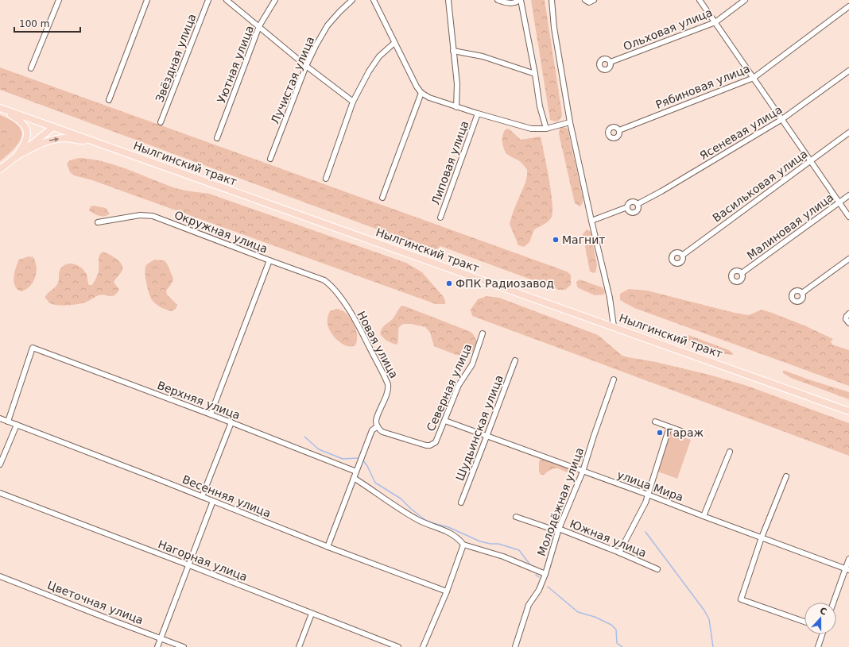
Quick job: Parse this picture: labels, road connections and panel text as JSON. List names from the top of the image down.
{
  "streets": {
    "main road": ["Нылгинский тракт"],
    "street": [
      "Ольховая улица",
      "Звёздная улица",
      "Уютная улица",
      "Лучистая улица",
      "Рябиновая улица",
      "Ясеневая улица",
      "Липовая улица",
      "Васильковая улица",
      "Малиновая улица",
      "Окружная улица",
      "Новая улица",
      "Северная улица",
      "Верхняя улица",
      "Шудьинская улица",
      "улица Мира",
      "Весенняя улица",
      "Молодёжная улица",
      "Южная улица",
      "Нагорная улица",
      "Цветочная улица"
    ]
  },
  "crossings": [
    ["Окружная улица", "Новая улица"],
    ["Окружная улица", "Верхняя улица"],
    ["Новая улица", "Северная улица"],
    ["Северная улица", "улица Мира"],
    ["Верхняя улица", "Весенняя улица"],
    ["Шудьинская улица", "улица Мира"],
    ["улица Мира", "Молодёжная улица"],
    ["Молодёжная улица", "Южная улица"]
  ],
  "places": ["Магнит", "ФПК Радиозавод", "Гараж"],
  "scale_bar": "100 m",
  "north": "top"
}
